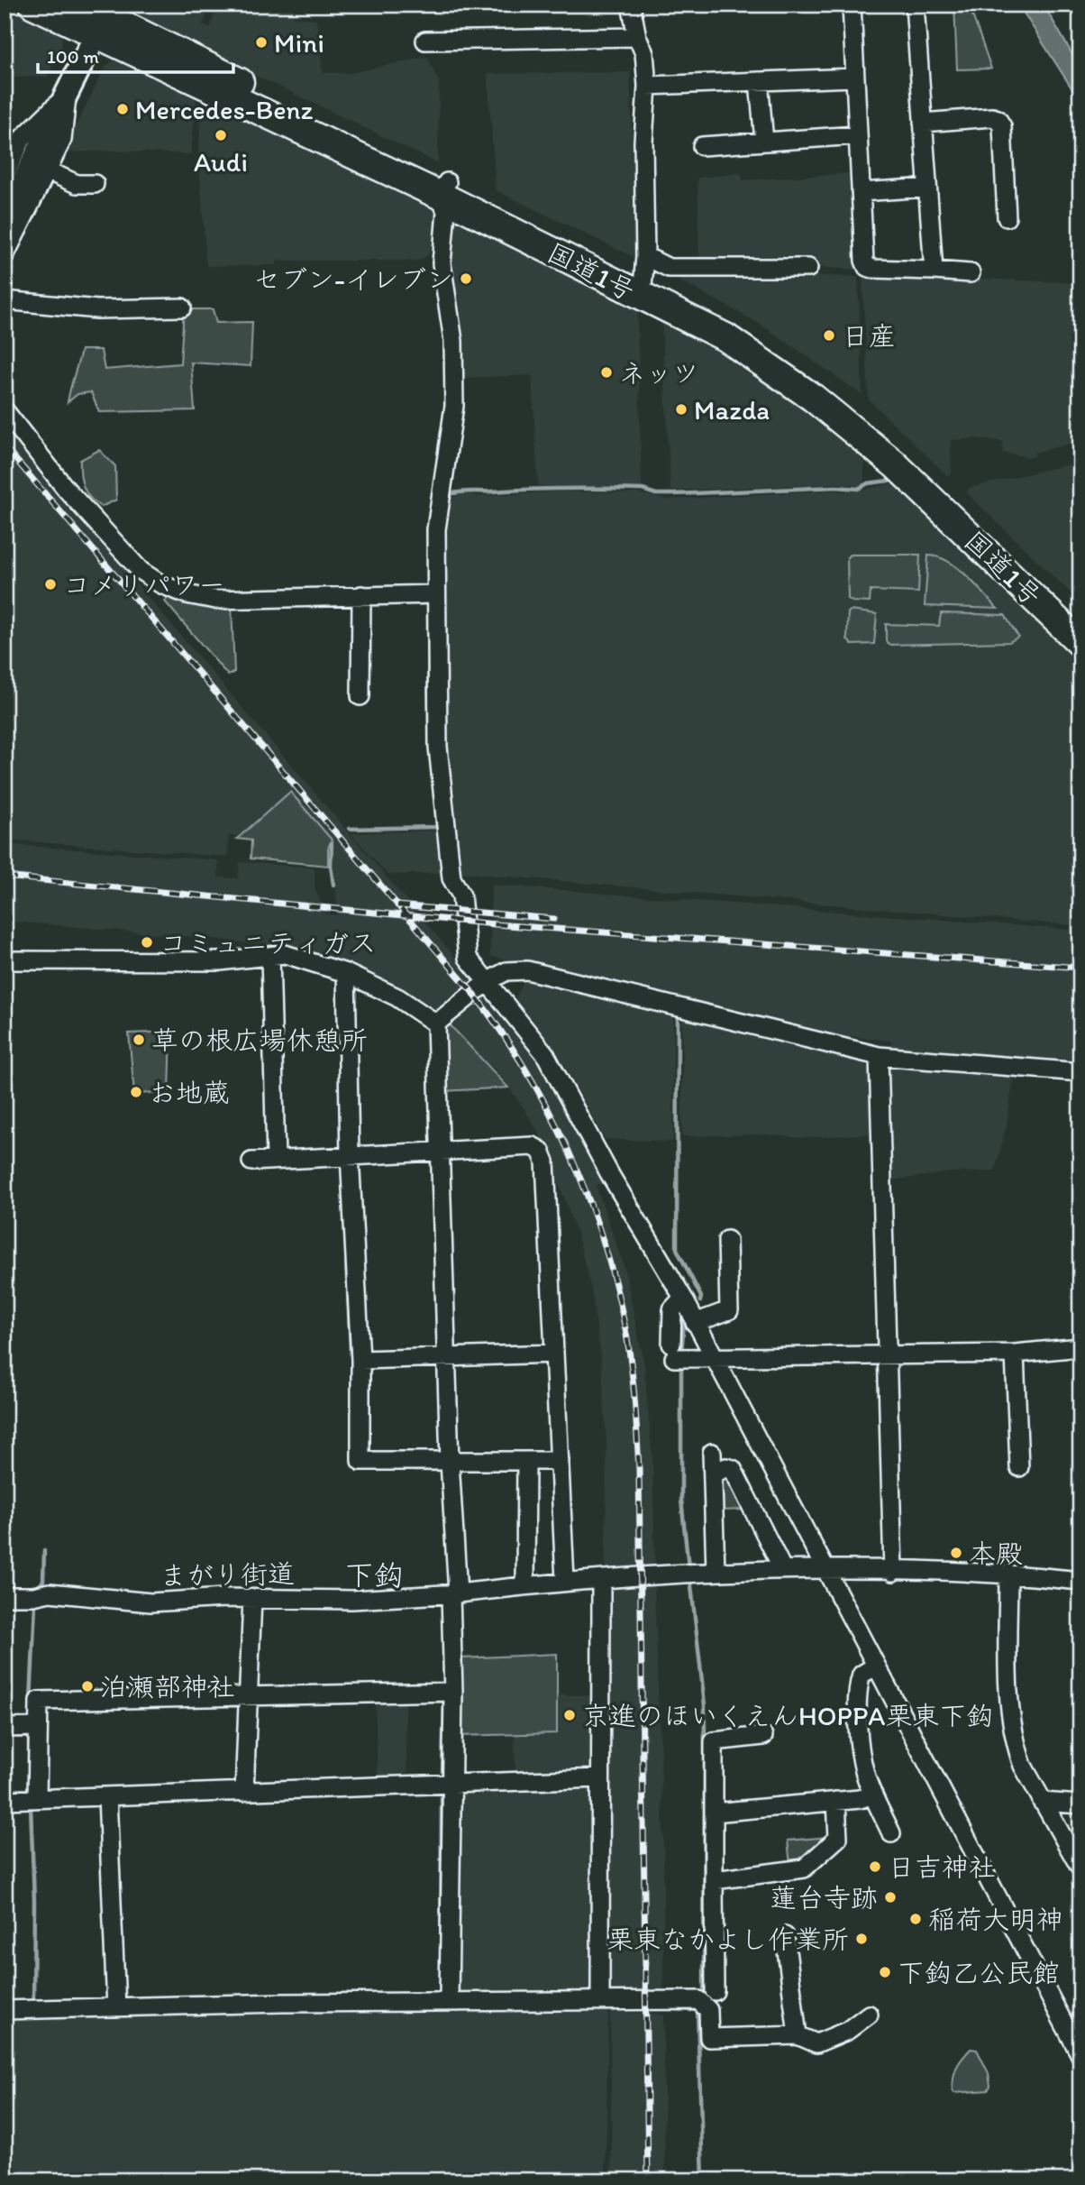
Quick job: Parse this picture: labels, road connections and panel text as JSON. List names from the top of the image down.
{
  "streets": {
    "highway": ["国道1号"],
    "street": ["まがり街道"]
  },
  "districts": ["下鈎"],
  "places": [
    "Mini",
    "Mercedes-Benz",
    "Audi",
    "セブン-イレブン",
    "日産",
    "ネッツ",
    "Mazda",
    "コメリパワー",
    "コミュニティガス",
    "草の根広場休憩所",
    "お地蔵",
    "本殿",
    "泊瀬部神社",
    "京進のほいくえんHOPPA栗東下鈎",
    "日吉神社",
    "蓮台寺跡",
    "稲荷大明神",
    "栗東なかよし作業所",
    "下鈎乙公民館"
  ],
  "scale_bar": "100 m"
}
